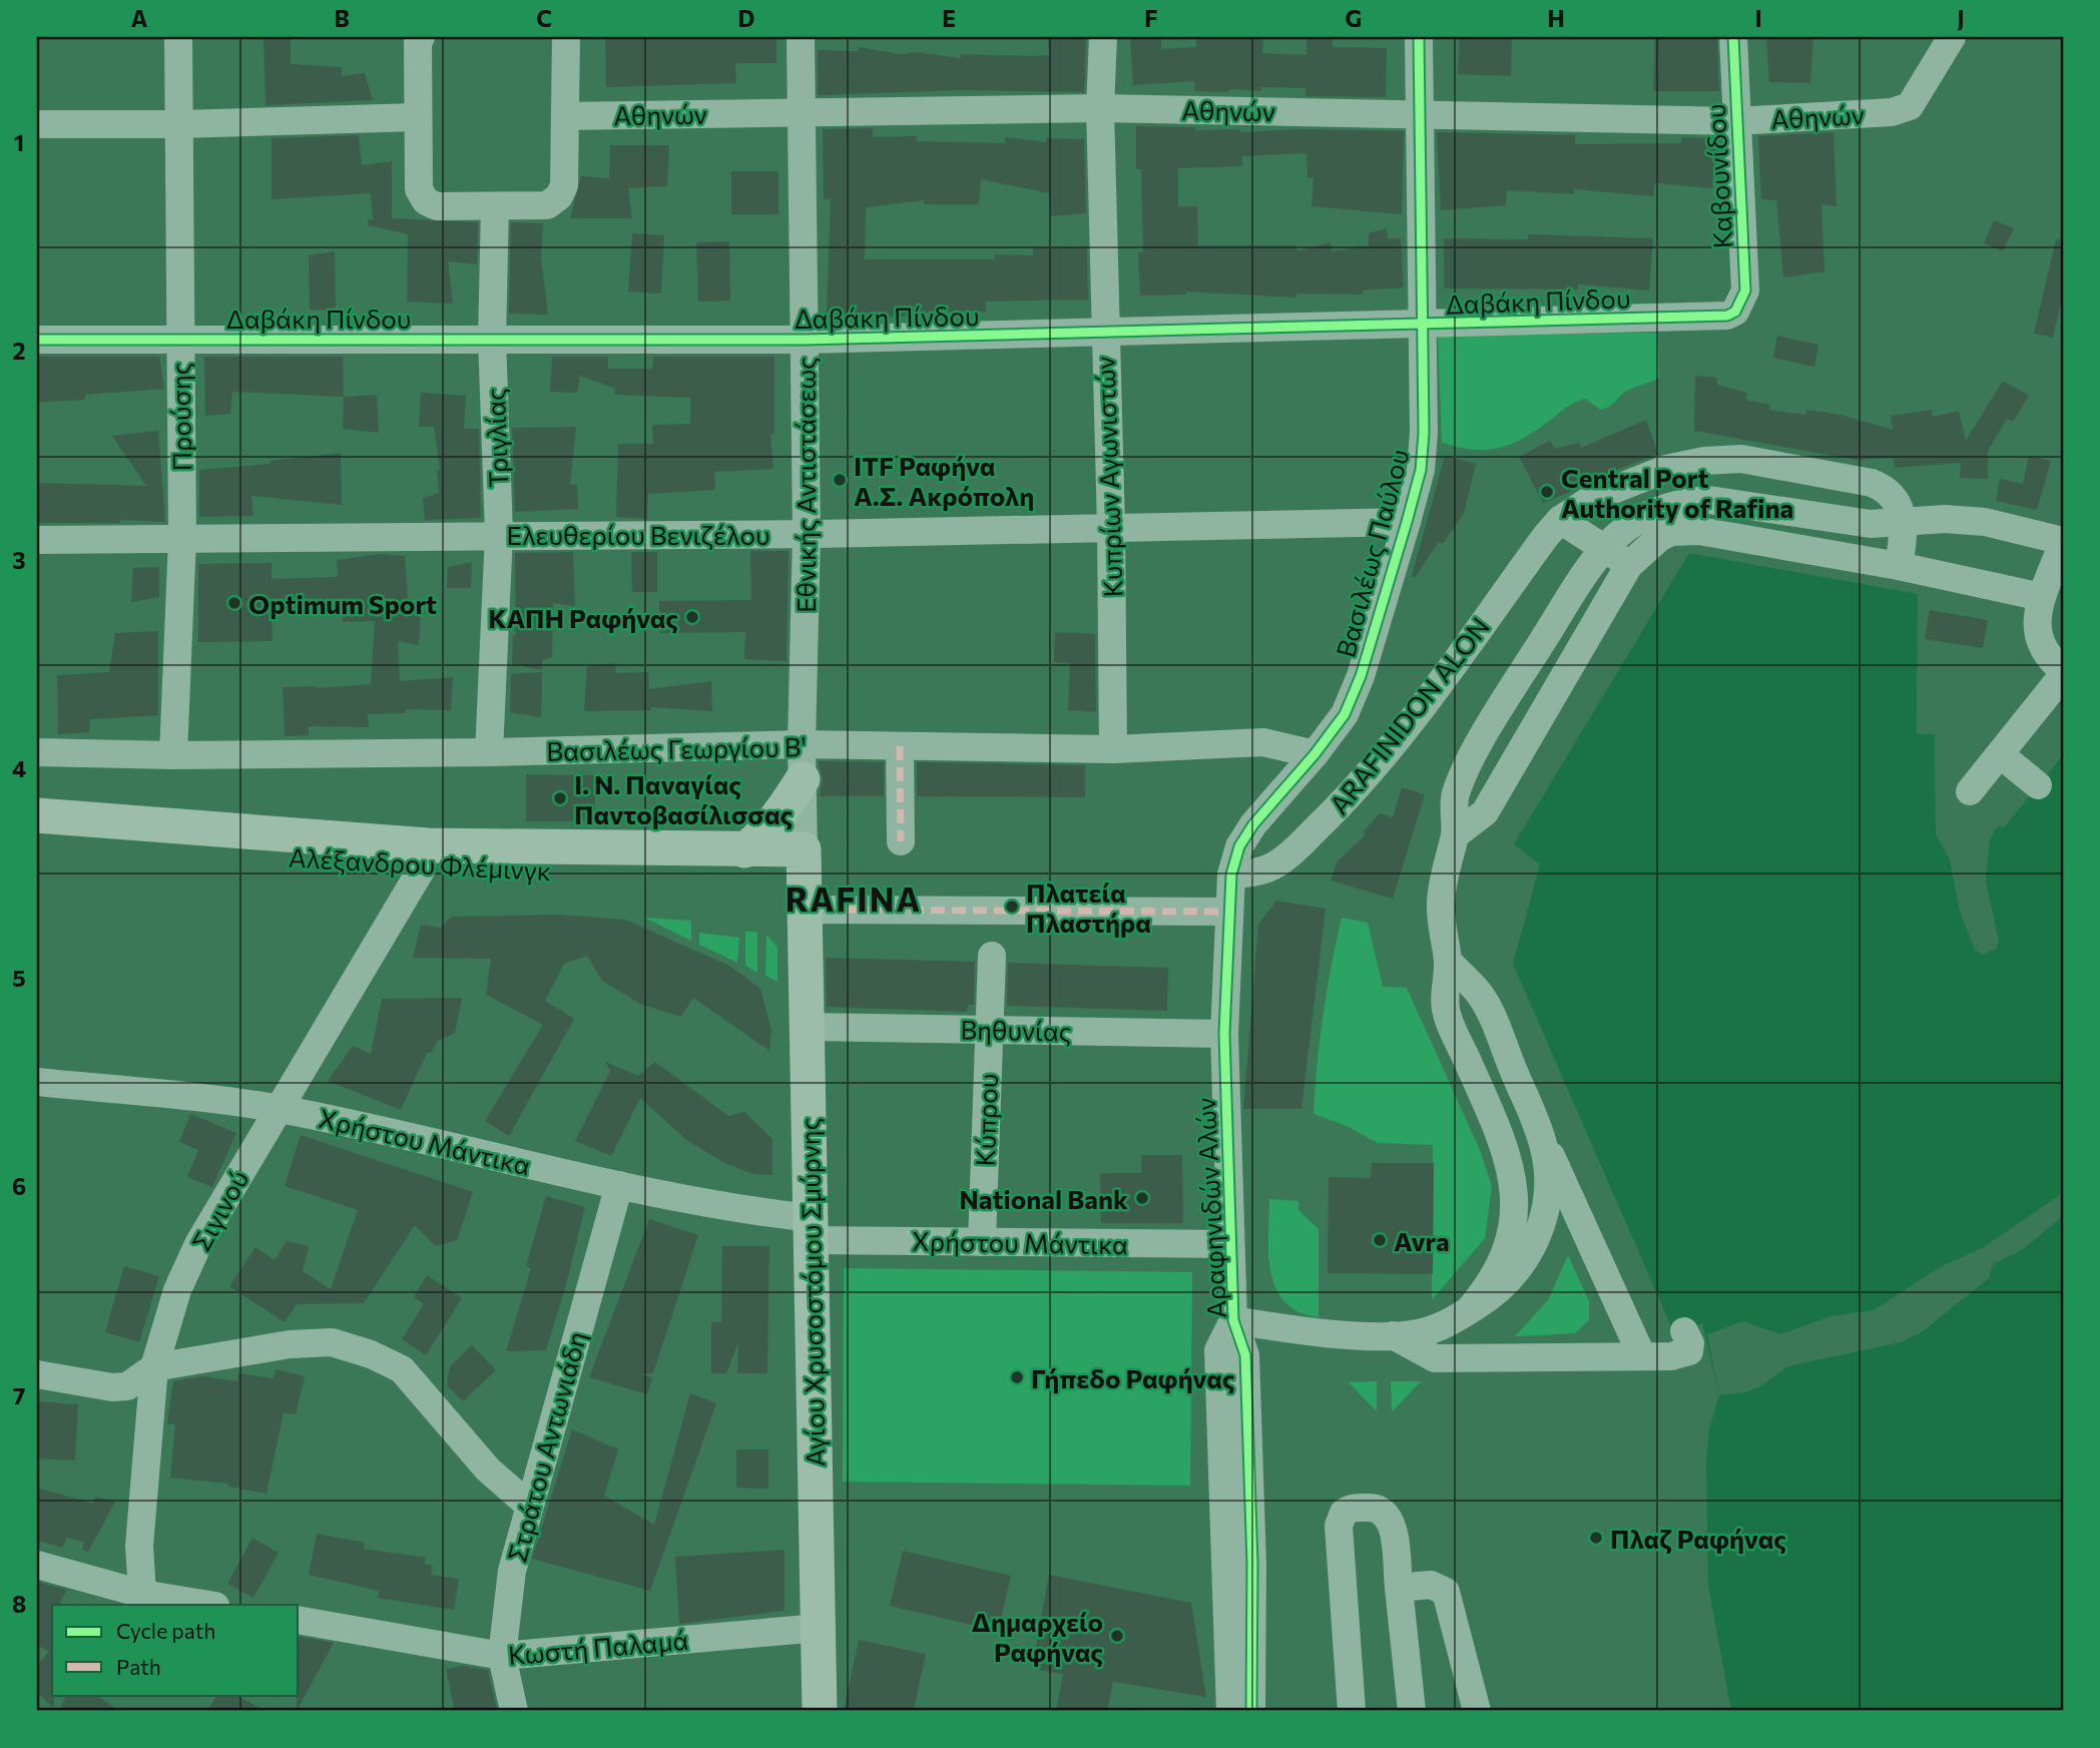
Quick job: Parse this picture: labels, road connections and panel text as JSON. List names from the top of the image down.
{
  "streets": {
    "main road": ["Αλέξανδρου Φλέμινγκ", "Αγίου Χρυσοστόμου Σμύρνης"],
    "street": [
      "Αθηνών",
      "Καβουνίδου",
      "Δαβάκη Πίνδου",
      "Προύσης",
      "Τριγλίας",
      "Κυπρίων Αγωνιστών",
      "Εθνικής Αντιστάσεως",
      "Ελευθερίου Βενιζέλου",
      "Βασιλέως Παύλου",
      "ARAFINIDON ALON",
      "Βασιλέως Γεωργίου Β'",
      "Βηθυνίας",
      "Κύπρου",
      "Χρήστου Μάντικα",
      "Αραφηνιδών Αλών",
      "Σιγινού",
      "Στράτου Αντωνιάδη",
      "Κωστή Παλαμά"
    ]
  },
  "crossings": [
    ["Αθηνών", "Καβουνίδου"],
    ["Αθηνών", "Κυπρίων Αγωνιστών"],
    ["Αθηνών", "Εθνικής Αντιστάσεως"],
    ["Αθηνών", "Βασιλέως Παύλου"],
    ["Καβουνίδου", "Δαβάκη Πίνδου"],
    ["Δαβάκη Πίνδου", "Προύσης"],
    ["Δαβάκη Πίνδου", "Τριγλίας"],
    ["Δαβάκη Πίνδου", "Κυπρίων Αγωνιστών"],
    ["Δαβάκη Πίνδου", "Εθνικής Αντιστάσεως"],
    ["Δαβάκη Πίνδου", "Βασιλέως Παύλου"],
    ["Προύσης", "Ελευθερίου Βενιζέλου"],
    ["Προύσης", "Βασιλέως Γεωργίου Β'"],
    ["Τριγλίας", "Ελευθερίου Βενιζέλου"],
    ["Τριγλίας", "Βασιλέως Γεωργίου Β'"],
    ["Κυπρίων Αγωνιστών", "Ελευθερίου Βενιζέλου"],
    ["Κυπρίων Αγωνιστών", "Βασιλέως Γεωργίου Β'"],
    ["Εθνικής Αντιστάσεως", "Ελευθερίου Βενιζέλου"],
    ["Εθνικής Αντιστάσεως", "Βασιλέως Γεωργίου Β'"],
    ["Εθνικής Αντιστάσεως", "Αλέξανδρου Φλέμινγκ"],
    ["Εθνικής Αντιστάσεως", "Αγίου Χρυσοστόμου Σμύρνης"],
    ["Ελευθερίου Βενιζέλου", "Βασιλέως Παύλου"],
    ["Βασιλέως Παύλου", "ARAFINIDON ALON"],
    ["Βασιλέως Παύλου", "Βασιλέως Γεωργίου Β'"],
    ["Βασιλέως Παύλου", "Αραφηνιδών Αλών"],
    ["Αλέξανδρου Φλέμινγκ", "Σιγινού"],
    ["Αλέξανδρου Φλέμινγκ", "Αγίου Χρυσοστόμου Σμύρνης"],
    ["Βηθυνίας", "Κύπρου"],
    ["Βηθυνίας", "Αραφηνιδών Αλών"],
    ["Βηθυνίας", "Αγίου Χρυσοστόμου Σμύρνης"],
    ["Κύπρου", "Χρήστου Μάντικα"],
    ["Χρήστου Μάντικα", "Αραφηνιδών Αλών"],
    ["Χρήστου Μάντικα", "Σιγινού"],
    ["Χρήστου Μάντικα", "Αγίου Χρυσοστόμου Σμύρνης"],
    ["Χρήστου Μάντικα", "Στράτου Αντωνιάδη"],
    ["Αγίου Χρυσοστόμου Σμύρνης", "Κωστή Παλαμά"],
    ["Στράτου Αντωνιάδη", "Κωστή Παλαμά"]
  ],
  "districts": ["RAFINA"],
  "places": [
    "ITF Ραφήνα Α.Σ. Ακρόπολη",
    "Central Port Authority of Rafina",
    "Optimum Sport",
    "ΚΑΠΗ Ραφήνας",
    "Ι. Ν. Παναγίας Παντοβασίλισσας",
    "Πλατεία Πλαστήρα",
    "National Bank",
    "Avra",
    "Γήπεδο Ραφήνας",
    "Πλαζ Ραφήνας",
    "Δημαρχείο Ραφήνας"
  ],
  "legend": ["Cycle path", "Path"],
  "grid": {
    "columns": [
      "A",
      "B",
      "C",
      "D",
      "E",
      "F",
      "G",
      "H",
      "I",
      "J"
    ],
    "rows": [
      "1",
      "2",
      "3",
      "4",
      "5",
      "6",
      "7",
      "8"
    ]
  }
}
